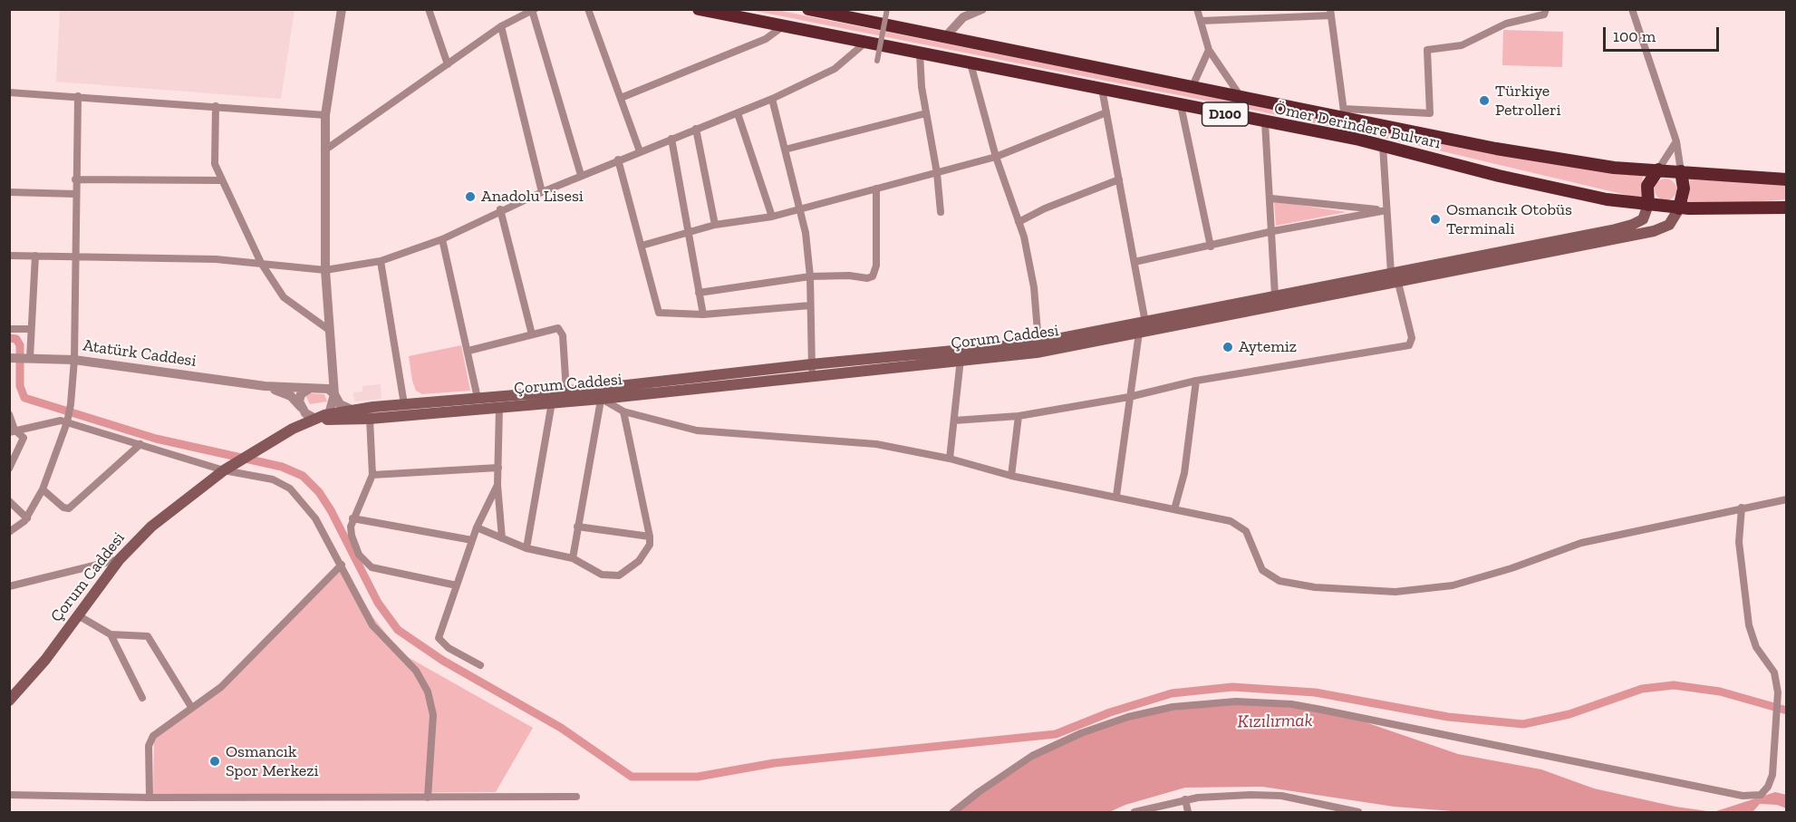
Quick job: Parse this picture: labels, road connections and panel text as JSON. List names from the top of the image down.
{
  "streets": {
    "highway": ["D100", "Ömer Derindere Bulvarı"],
    "main road": ["Çorum Caddesi"],
    "street": ["Atatürk Caddesi"]
  },
  "crossings": [
    ["Ömer Derindere Bulvarı", "Çorum Caddesi"]
  ],
  "water": ["Kızılırmak"],
  "places": [
    "Türkiye Petrolleri",
    "Anadolu Lisesi",
    "Osmancık Otobüs Terminali",
    "Aytemiz",
    "Osmancık Spor Merkezi"
  ],
  "scale_bar": "100 m"
}
